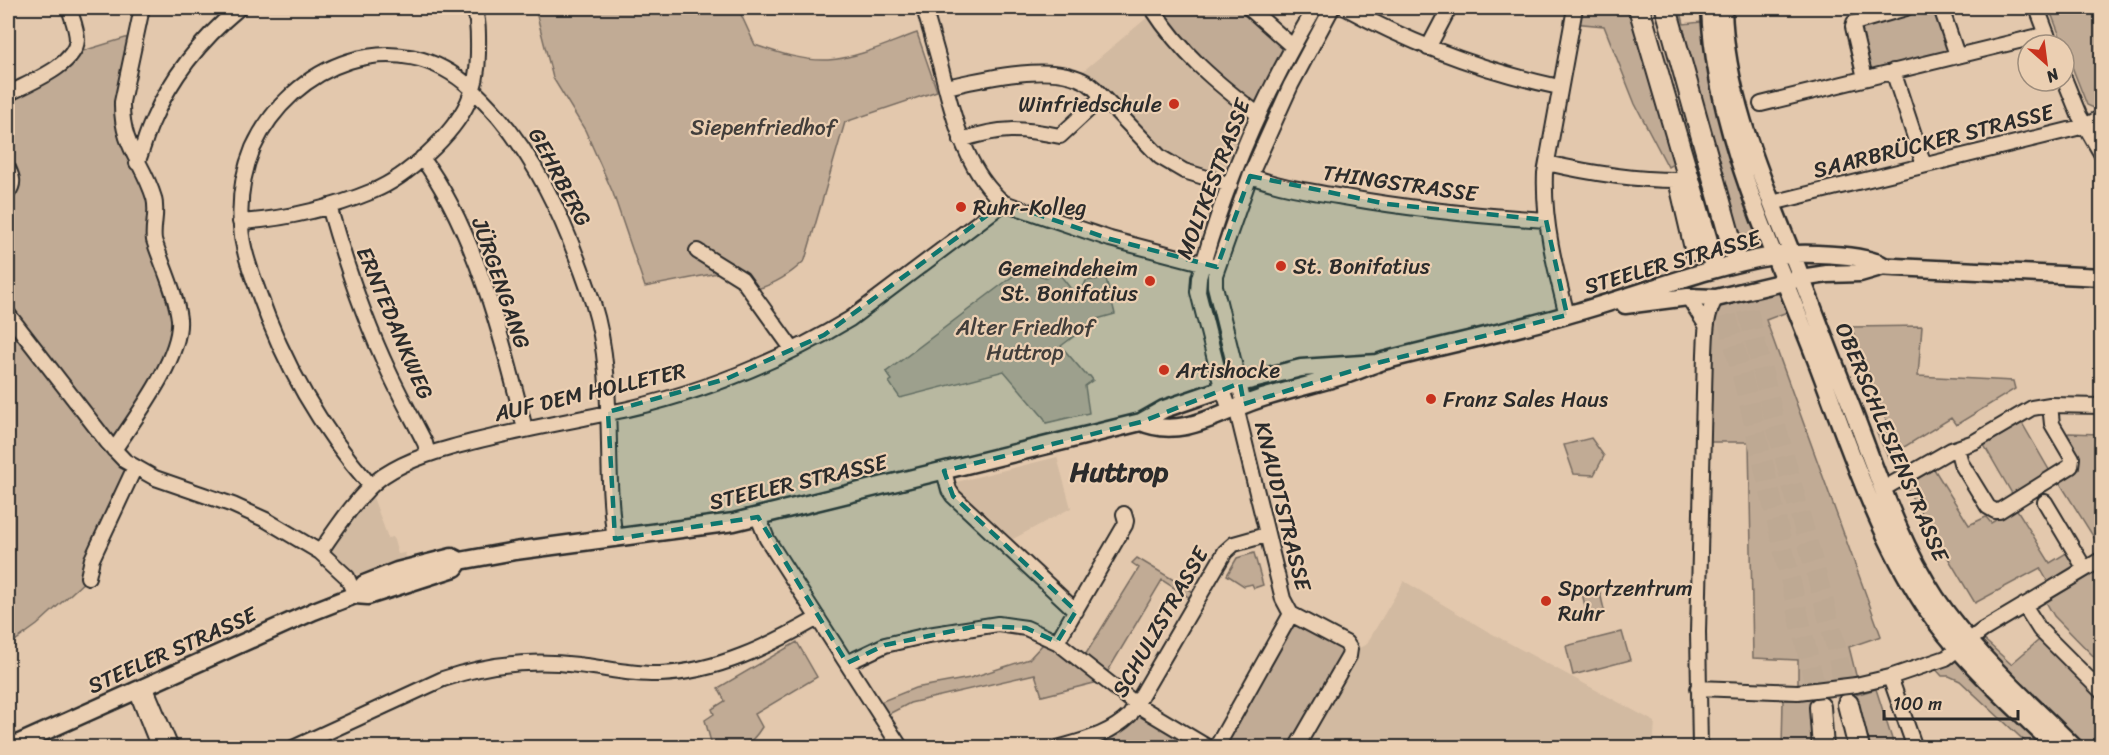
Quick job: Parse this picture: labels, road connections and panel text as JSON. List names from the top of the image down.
{
  "streets": {
    "main road": ["STEELER STRASSE", "OBERSCHLESIENSTRASSE"],
    "street": [
      "SAARBRÜCKER STRASSE",
      "GEHRBERG",
      "MOLTKESTRASSE",
      "THINGSTRASSE",
      "JÜRGENGANG",
      "ERNTEDANKWEG",
      "AUF DEM HOLLETER",
      "KNAUDTSTRASSE",
      "SCHULZSTRASSE"
    ]
  },
  "crossings": [
    ["SAARBRÜCKER STRASSE", "OBERSCHLESIENSTRASSE"],
    ["GEHRBERG", "STEELER STRASSE"],
    ["GEHRBERG", "AUF DEM HOLLETER"],
    ["MOLTKESTRASSE", "THINGSTRASSE"],
    ["MOLTKESTRASSE", "STEELER STRASSE"],
    ["MOLTKESTRASSE", "KNAUDTSTRASSE"],
    ["STEELER STRASSE", "OBERSCHLESIENSTRASSE"],
    ["STEELER STRASSE", "KNAUDTSTRASSE"],
    ["JÜRGENGANG", "AUF DEM HOLLETER"],
    ["ERNTEDANKWEG", "AUF DEM HOLLETER"],
    ["KNAUDTSTRASSE", "SCHULZSTRASSE"]
  ],
  "districts": ["Huttrop"],
  "parks": ["Siepenfriedhof", "Alter Friedhof Huttrop"],
  "places": [
    "Winfriedschule",
    "Ruhr-Kolleg",
    "St. Bonifatius",
    "Gemeindeheim St. Bonifatius",
    "Artishocke",
    "Franz Sales Haus",
    "Sportzentrum Ruhr"
  ],
  "scale_bar": "100 m",
  "north": "bottom right"
}
